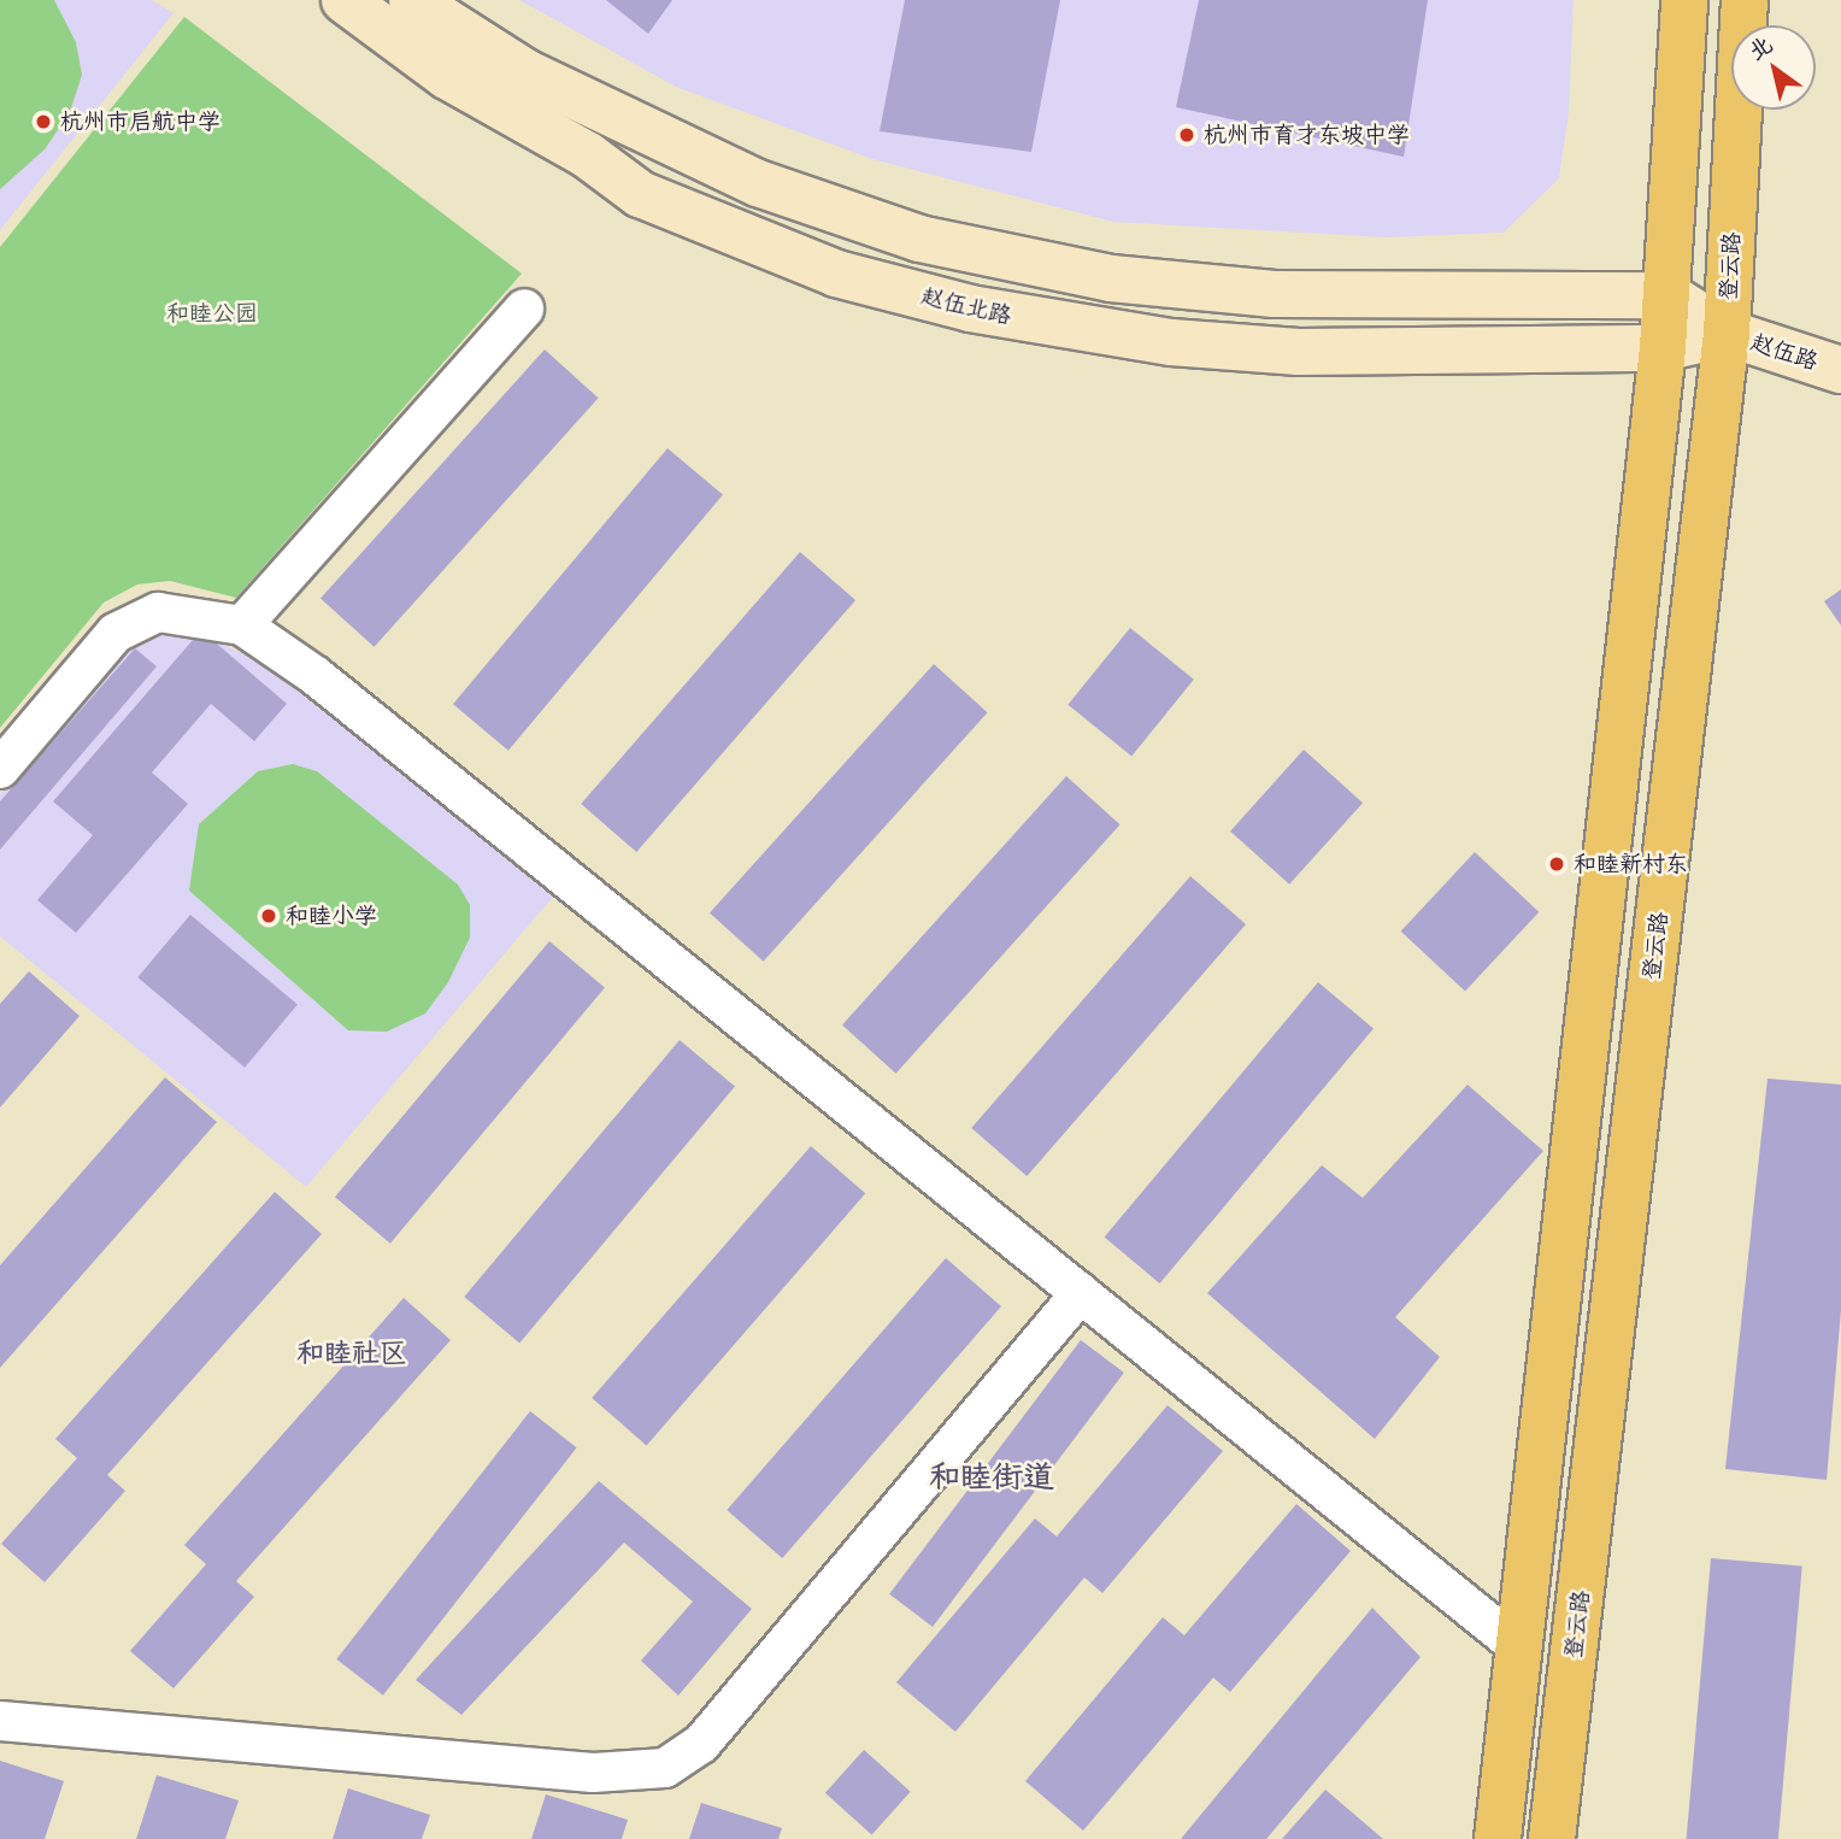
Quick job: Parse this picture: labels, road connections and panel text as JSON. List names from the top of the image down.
{
  "streets": {
    "main road": ["登云路", "赵伍北路", "赵伍路"]
  },
  "crossings": [
    ["登云路", "赵伍路"],
    ["赵伍北路", "赵伍路"]
  ],
  "districts": ["和睦社区", "和睦街道"],
  "parks": ["和睦公园"],
  "places": [
    "杭州市启航中学",
    "杭州市育才东坡中学",
    "和睦新村东",
    "和睦小学"
  ],
  "north": "top left"
}
